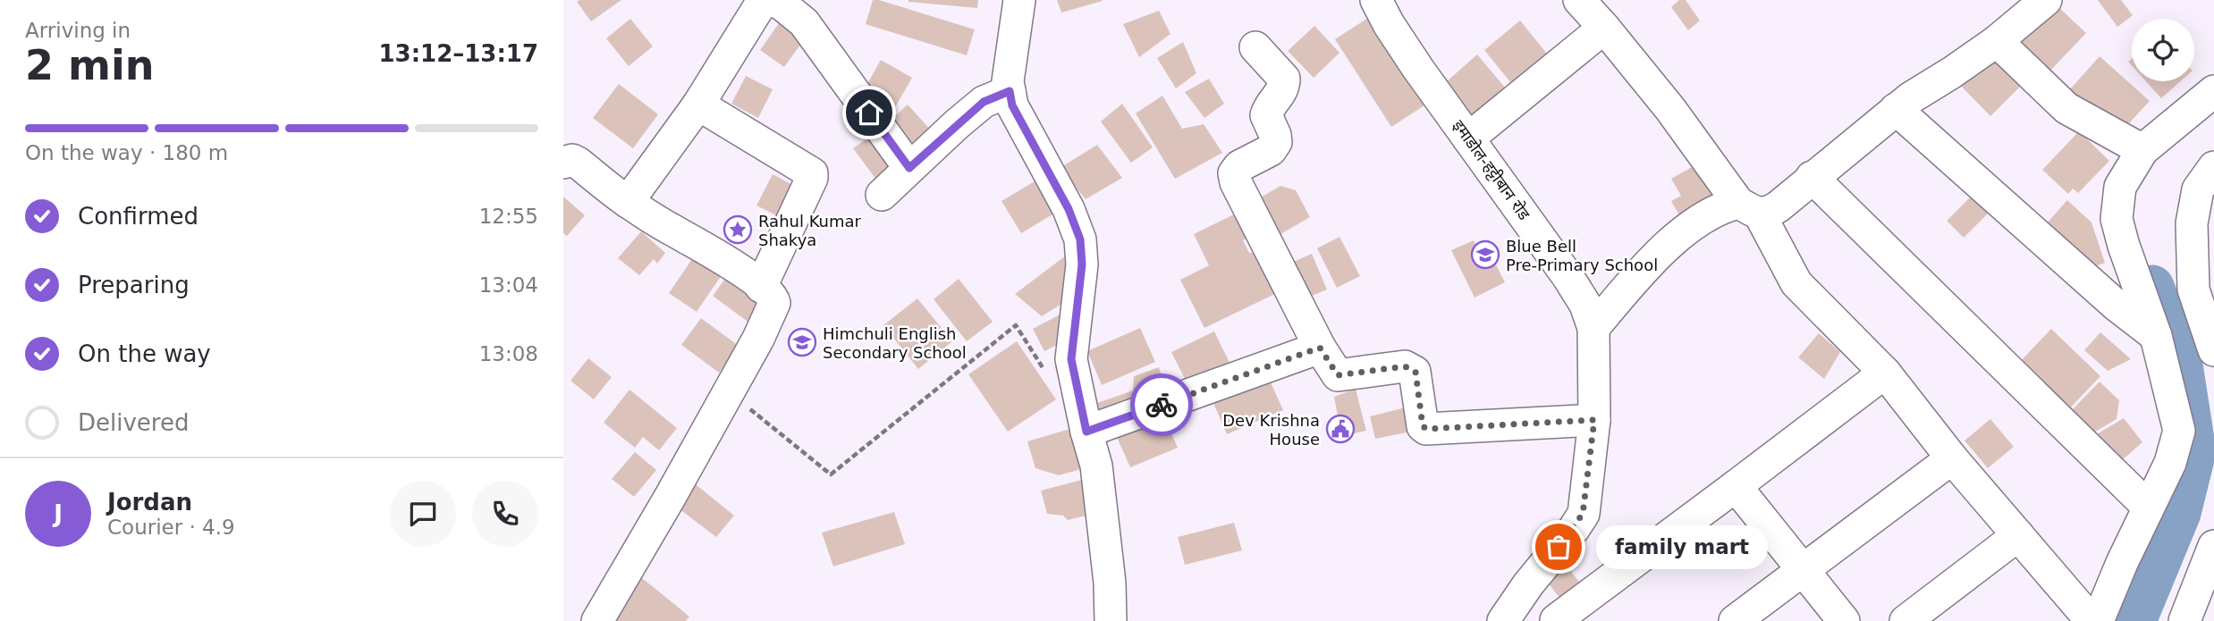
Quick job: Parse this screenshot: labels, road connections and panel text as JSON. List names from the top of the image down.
{
  "streets": {
    "street": ["इमाडोल-हट्टीबान रोड"]
  },
  "places": {
    "place": ["Rahul Kumar Shakya"],
    "school or university": ["Blue Bell Pre-Primary School", "Himchuli English Secondary School"],
    "public building": ["Dev Krishna House"],
    "other": ["family mart"]
  },
  "page": {
    "heading": ["2 min", "Arriving in", "13:12–13:17"],
    "panel": ["Jordan", "Courier · 4.9"],
    "bar": "On the way · 180 m",
    "list": [
      ["Confirmed", "12:55"],
      ["Preparing", "13:04"],
      ["On the way", "13:08"],
      "Delivered"
    ],
    "round": "J",
    "bubble": "family mart"
  }
}
